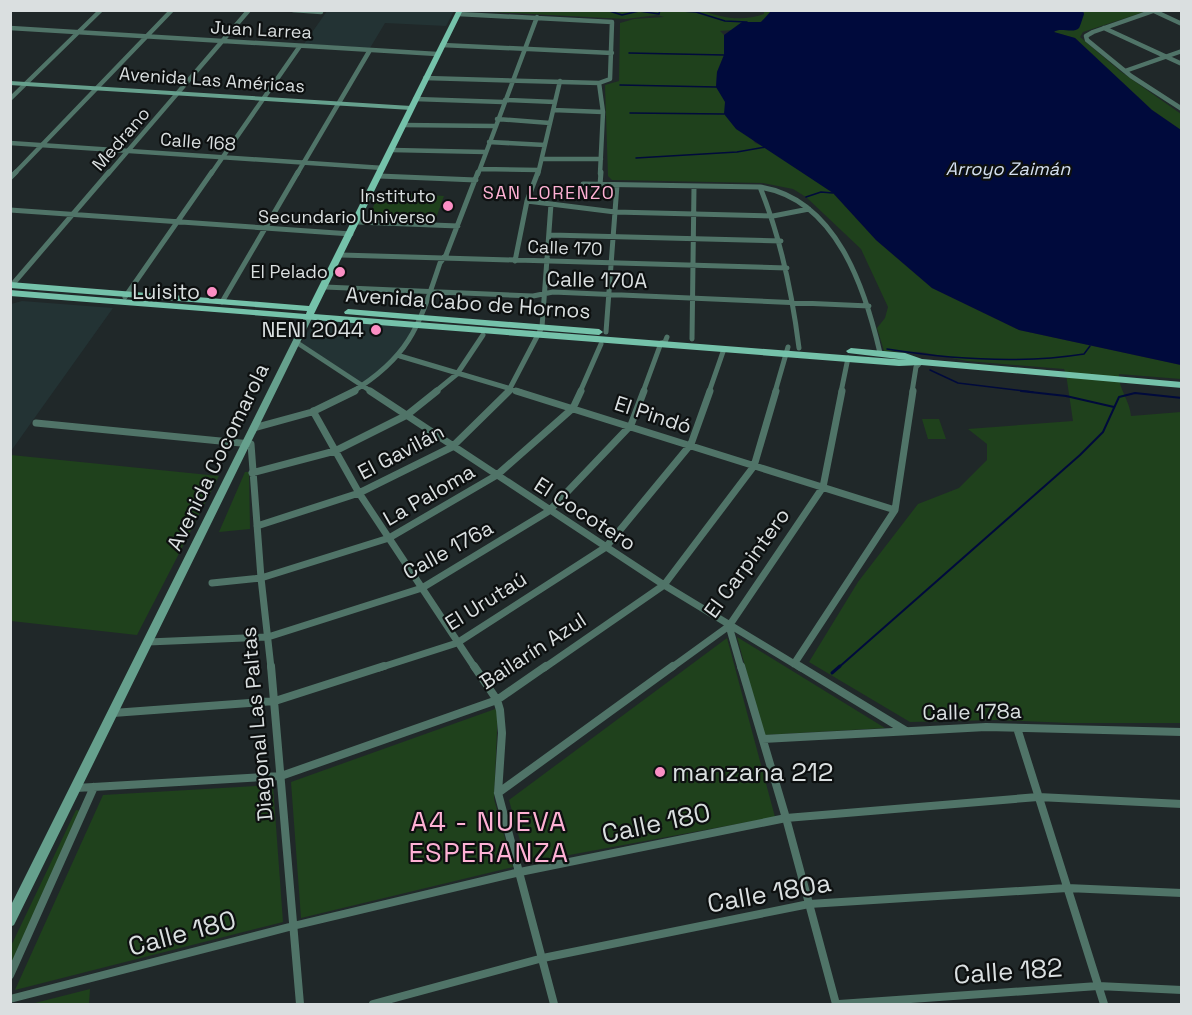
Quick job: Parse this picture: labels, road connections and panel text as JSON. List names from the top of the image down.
{
  "streets": {
    "main road": ["Avenida Las Américas", "Avenida Cabo de Hornos", "Avenida Cocomarola"],
    "street": [
      "Juan Larrea",
      "Medrano",
      "Calle 168",
      "Calle 170",
      "Calle 170A",
      "El Pindó",
      "El Gavilán",
      "La Paloma",
      "El Cocotero",
      "Calle 176a",
      "El Carpintero",
      "El Urutaú",
      "Bailarín Azul",
      "Calle 178a",
      "Diagonal Las Paltas",
      "Calle 180",
      "Calle 180a",
      "Calle 182"
    ]
  },
  "crossings": [
    ["Juan Larrea", "Medrano"],
    ["Juan Larrea", "Avenida Cocomarola"],
    ["Avenida Las Américas", "Medrano"],
    ["Avenida Las Américas", "Avenida Cocomarola"],
    ["Medrano", "Calle 168"],
    ["Medrano", "Avenida Cabo de Hornos"],
    ["Calle 168", "Avenida Cocomarola"],
    ["Calle 170", "Avenida Cocomarola"],
    ["Calle 170A", "Avenida Cocomarola"],
    ["Avenida Cabo de Hornos", "El Gavilán"],
    ["Avenida Cabo de Hornos", "Avenida Cocomarola"],
    ["Avenida Cabo de Hornos", "Calle 176a"],
    ["Avenida Cabo de Hornos", "El Carpintero"],
    ["Avenida Cabo de Hornos", "El Urutaú"],
    ["Avenida Cabo de Hornos", "Bailarín Azul"],
    ["El Pindó", "El Gavilán"],
    ["El Pindó", "La Paloma"],
    ["El Pindó", "Calle 176a"],
    ["El Pindó", "El Carpintero"],
    ["El Pindó", "El Urutaú"],
    ["El Pindó", "Bailarín Azul"],
    ["El Gavilán", "El Cocotero"],
    ["El Gavilán", "Diagonal Las Paltas"],
    ["Avenida Cocomarola", "El Cocotero"],
    ["Avenida Cocomarola", "Calle 176a"],
    ["Avenida Cocomarola", "El Urutaú"],
    ["Avenida Cocomarola", "Bailarín Azul"],
    ["Avenida Cocomarola", "Diagonal Las Paltas"],
    ["La Paloma", "El Cocotero"],
    ["La Paloma", "Diagonal Las Paltas"],
    ["El Cocotero", "Calle 176a"],
    ["El Cocotero", "El Carpintero"],
    ["El Cocotero", "El Urutaú"],
    ["El Cocotero", "Bailarín Azul"],
    ["El Cocotero", "Calle 178a"],
    ["Calle 176a", "Diagonal Las Paltas"],
    ["El Urutaú", "Diagonal Las Paltas"],
    ["Bailarín Azul", "Diagonal Las Paltas"],
    ["Diagonal Las Paltas", "Calle 180"]
  ],
  "districts": ["SAN LORENZO", "A4 - NUEVA ESPERANZA"],
  "water": ["Arroyo Zaimán"],
  "places": [
    "Instituto Secundario Universo",
    "El Pelado",
    "Luisito",
    "NENI 2044",
    "manzana 212"
  ]
}
